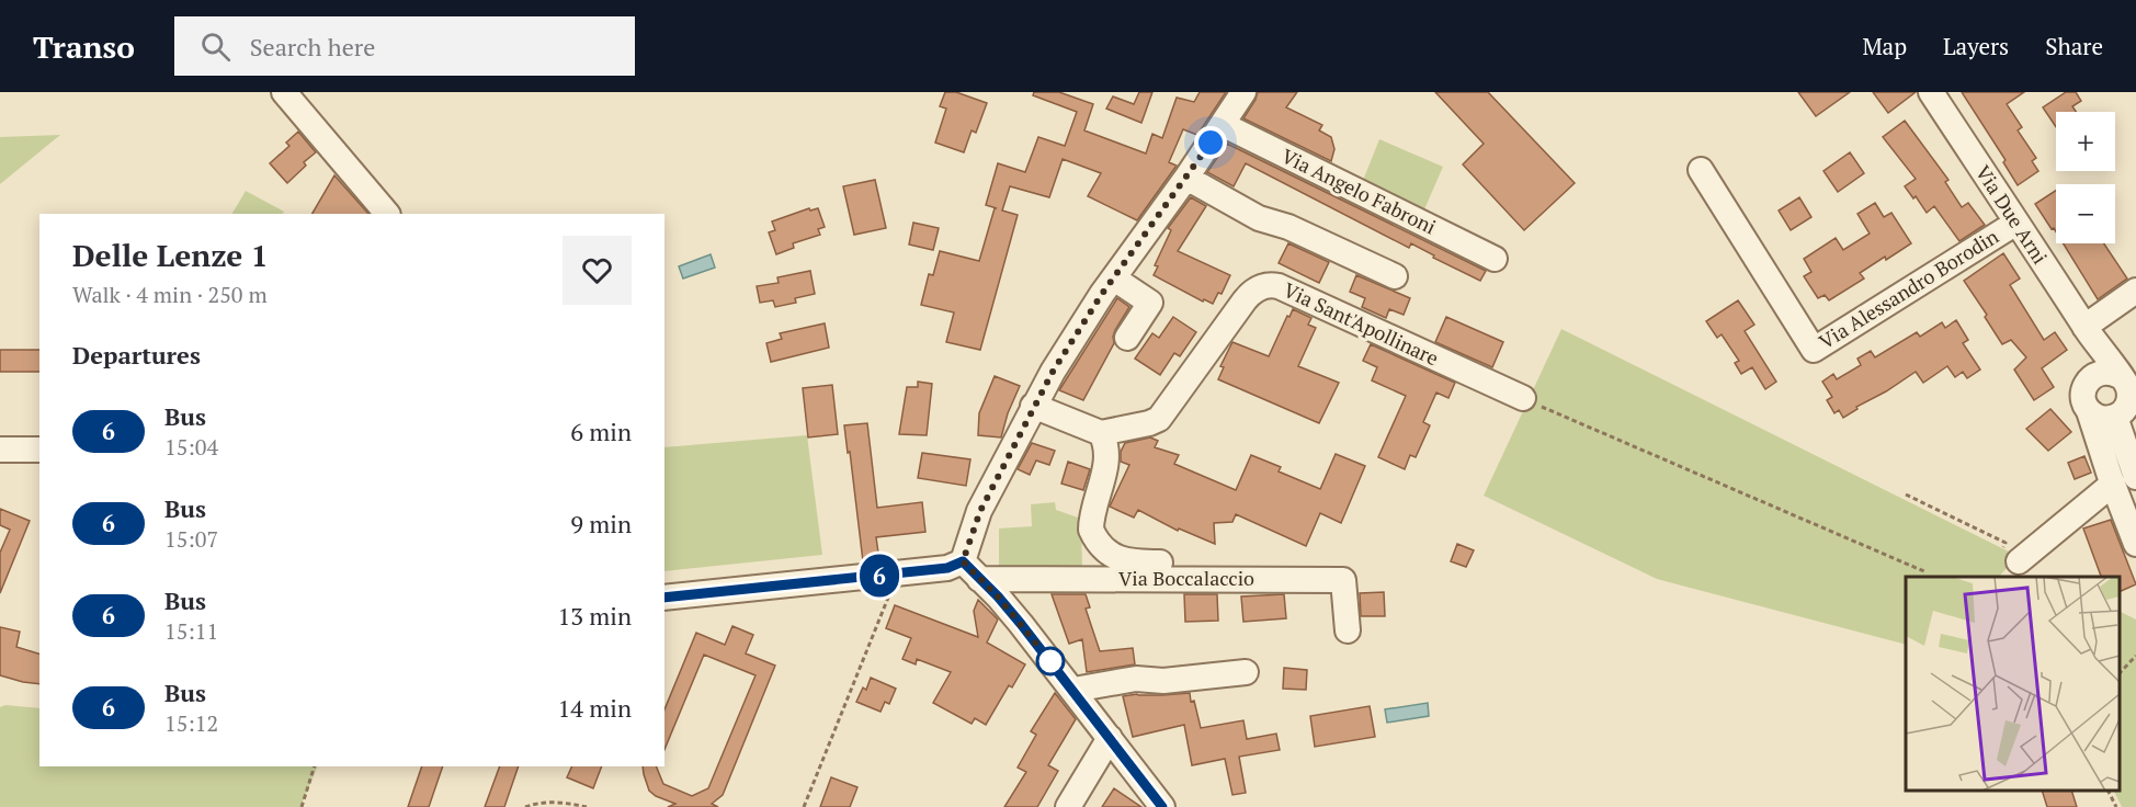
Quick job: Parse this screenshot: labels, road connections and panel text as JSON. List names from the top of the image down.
{
  "streets": {
    "street": [
      "Via Angelo Fabroni",
      "Via Due Arni",
      "Via Alessandro Borodin",
      "Via Sant'Apollinare",
      "Via Boccalaccio"
    ]
  },
  "crossings": [
    ["Via Due Arni", "Via Alessandro Borodin"]
  ],
  "lines": ["bus line 6"],
  "page": {
    "header": "Transo",
    "search": "Search here",
    "nav": ["Map", "Layers", "Share"],
    "on_map": "6",
    "map_buttons": ["+", "−"],
    "heading": [
      ["Delle Lenze 1", "Walk · 4 min · 250 m"],
      "Departures"
    ],
    "list": [
      {
        "mark": "6",
        "name": "Bus",
        "note": "15:04",
        "value": "6 min"
      },
      {
        "mark": "6",
        "name": "Bus",
        "note": "15:07",
        "value": "9 min"
      },
      {
        "mark": "6",
        "name": "Bus",
        "note": "15:11",
        "value": "13 min"
      },
      {
        "mark": "6",
        "name": "Bus",
        "note": "15:12",
        "value": "14 min"
      }
    ]
  }
}
